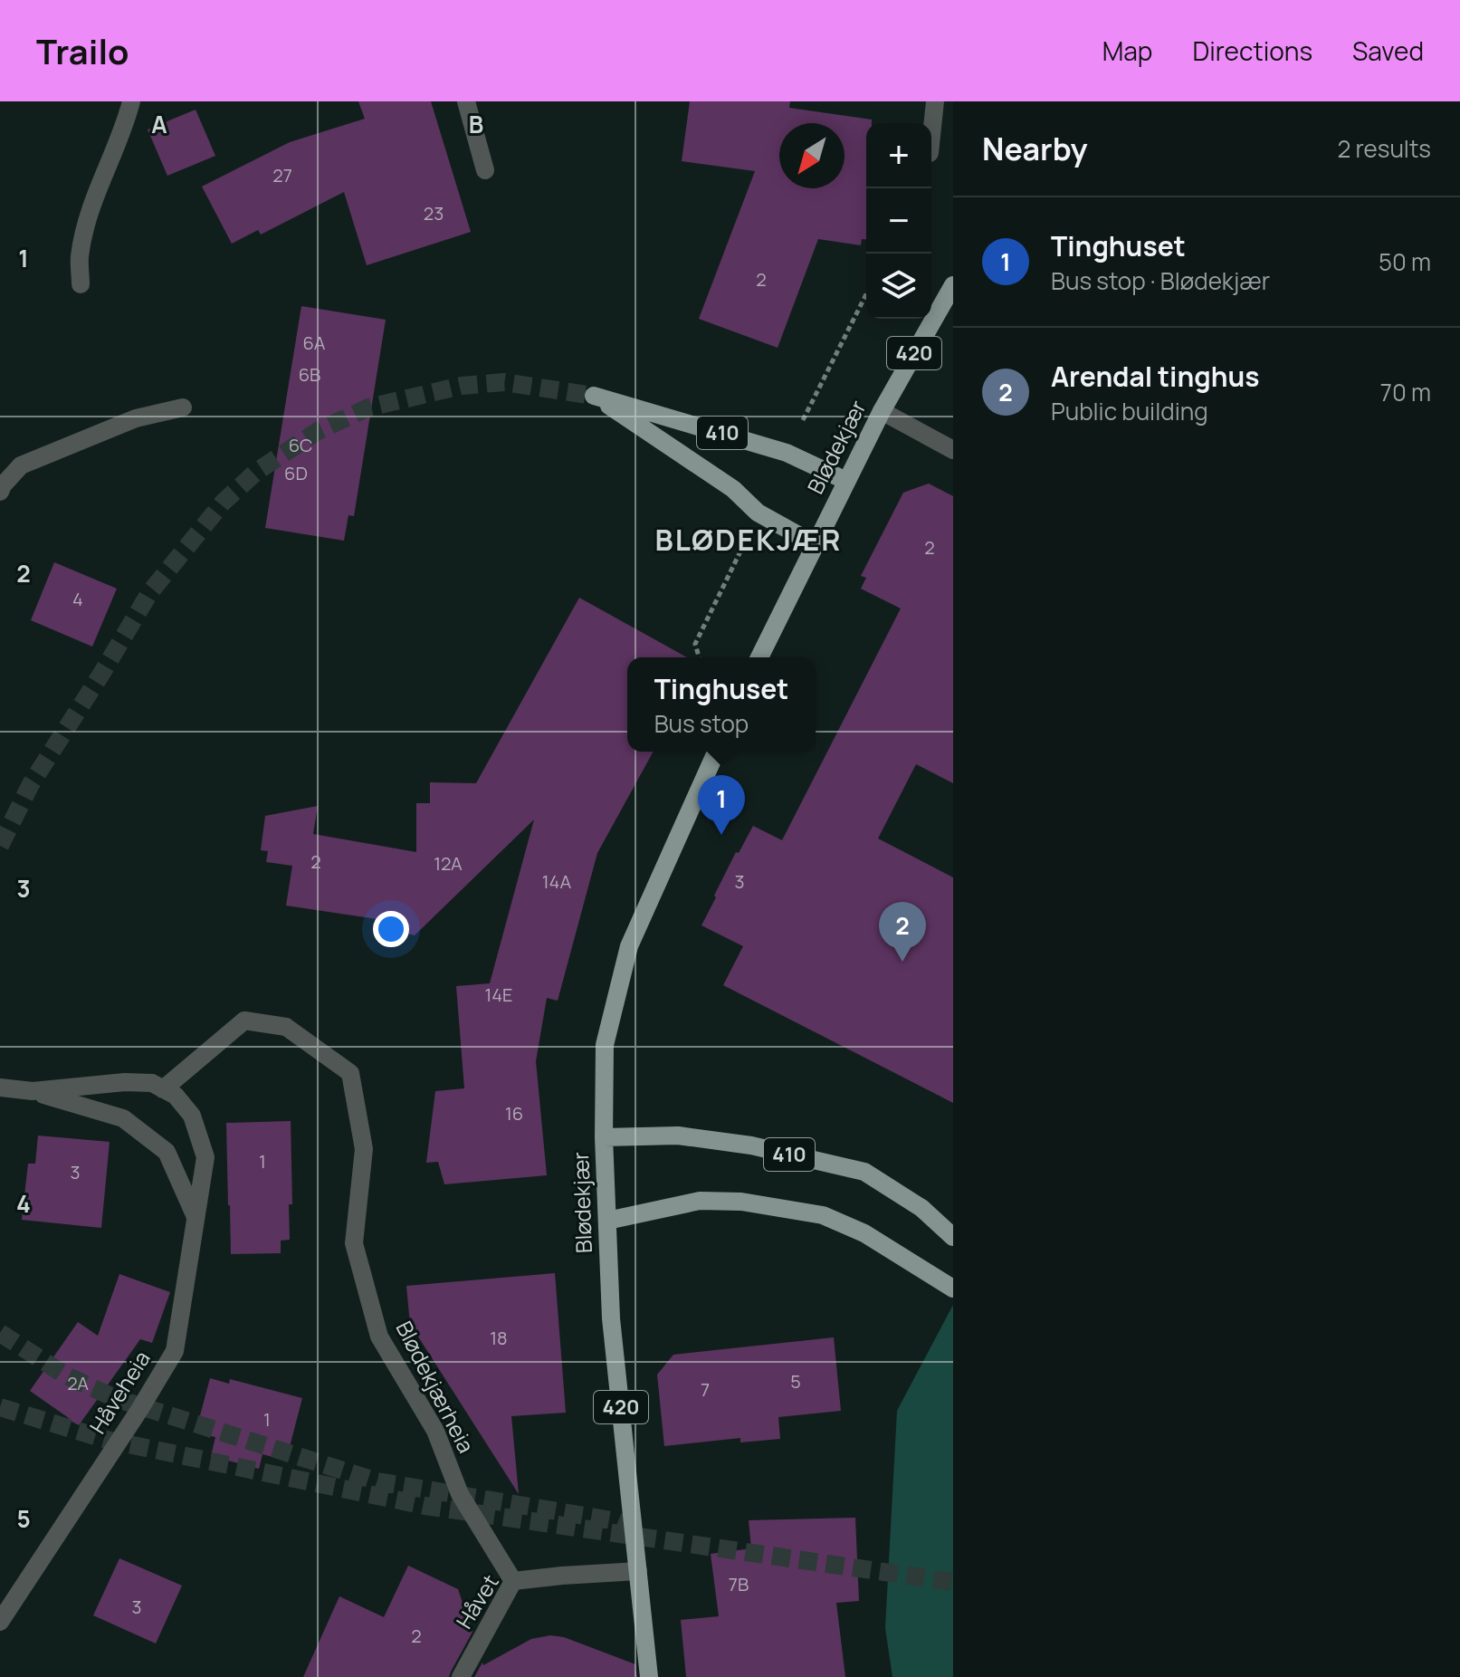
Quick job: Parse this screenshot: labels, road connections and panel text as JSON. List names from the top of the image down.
{
  "streets": {
    "main road": ["420", "410", "Blødekjær"],
    "street": ["Blødekjærheia", "Håveheia", "Håvet"]
  },
  "crossings": [
    ["410", "Blødekjær"],
    ["Blødekjær", "Håvet"],
    ["Blødekjærheia", "Håveheia"],
    ["Blødekjærheia", "Håvet"]
  ],
  "districts": ["BLØDEKJÆR"],
  "house_numbers": [
    "27",
    "23",
    "2",
    "6A",
    "6B",
    "6C",
    "6D",
    "2",
    "4",
    "2",
    "12A",
    "14A",
    "3",
    "14E",
    "16",
    "1",
    "3",
    "18",
    "5",
    "2A",
    "7",
    "1",
    "7B",
    "3",
    "2"
  ],
  "north": "bottom left",
  "page": {
    "header": "Trailo",
    "nav": ["Map", "Directions", "Saved"],
    "heading": ["Nearby", "2 results"],
    "map_buttons": ["+", "−"],
    "list": [
      {
        "mark": "1",
        "name": "Tinghuset",
        "note": "Bus stop · Blødekjær",
        "value": "50 m"
      },
      {
        "mark": "2",
        "name": "Arendal tinghus",
        "note": "Public building",
        "value": "70 m"
      }
    ],
    "popup": ["Tinghuset", "Bus stop"],
    "pins": ["1", "2"]
  },
  "grid": {
    "columns": ["A", "B"],
    "rows": [
      "1",
      "2",
      "3",
      "4",
      "5"
    ]
  }
}
